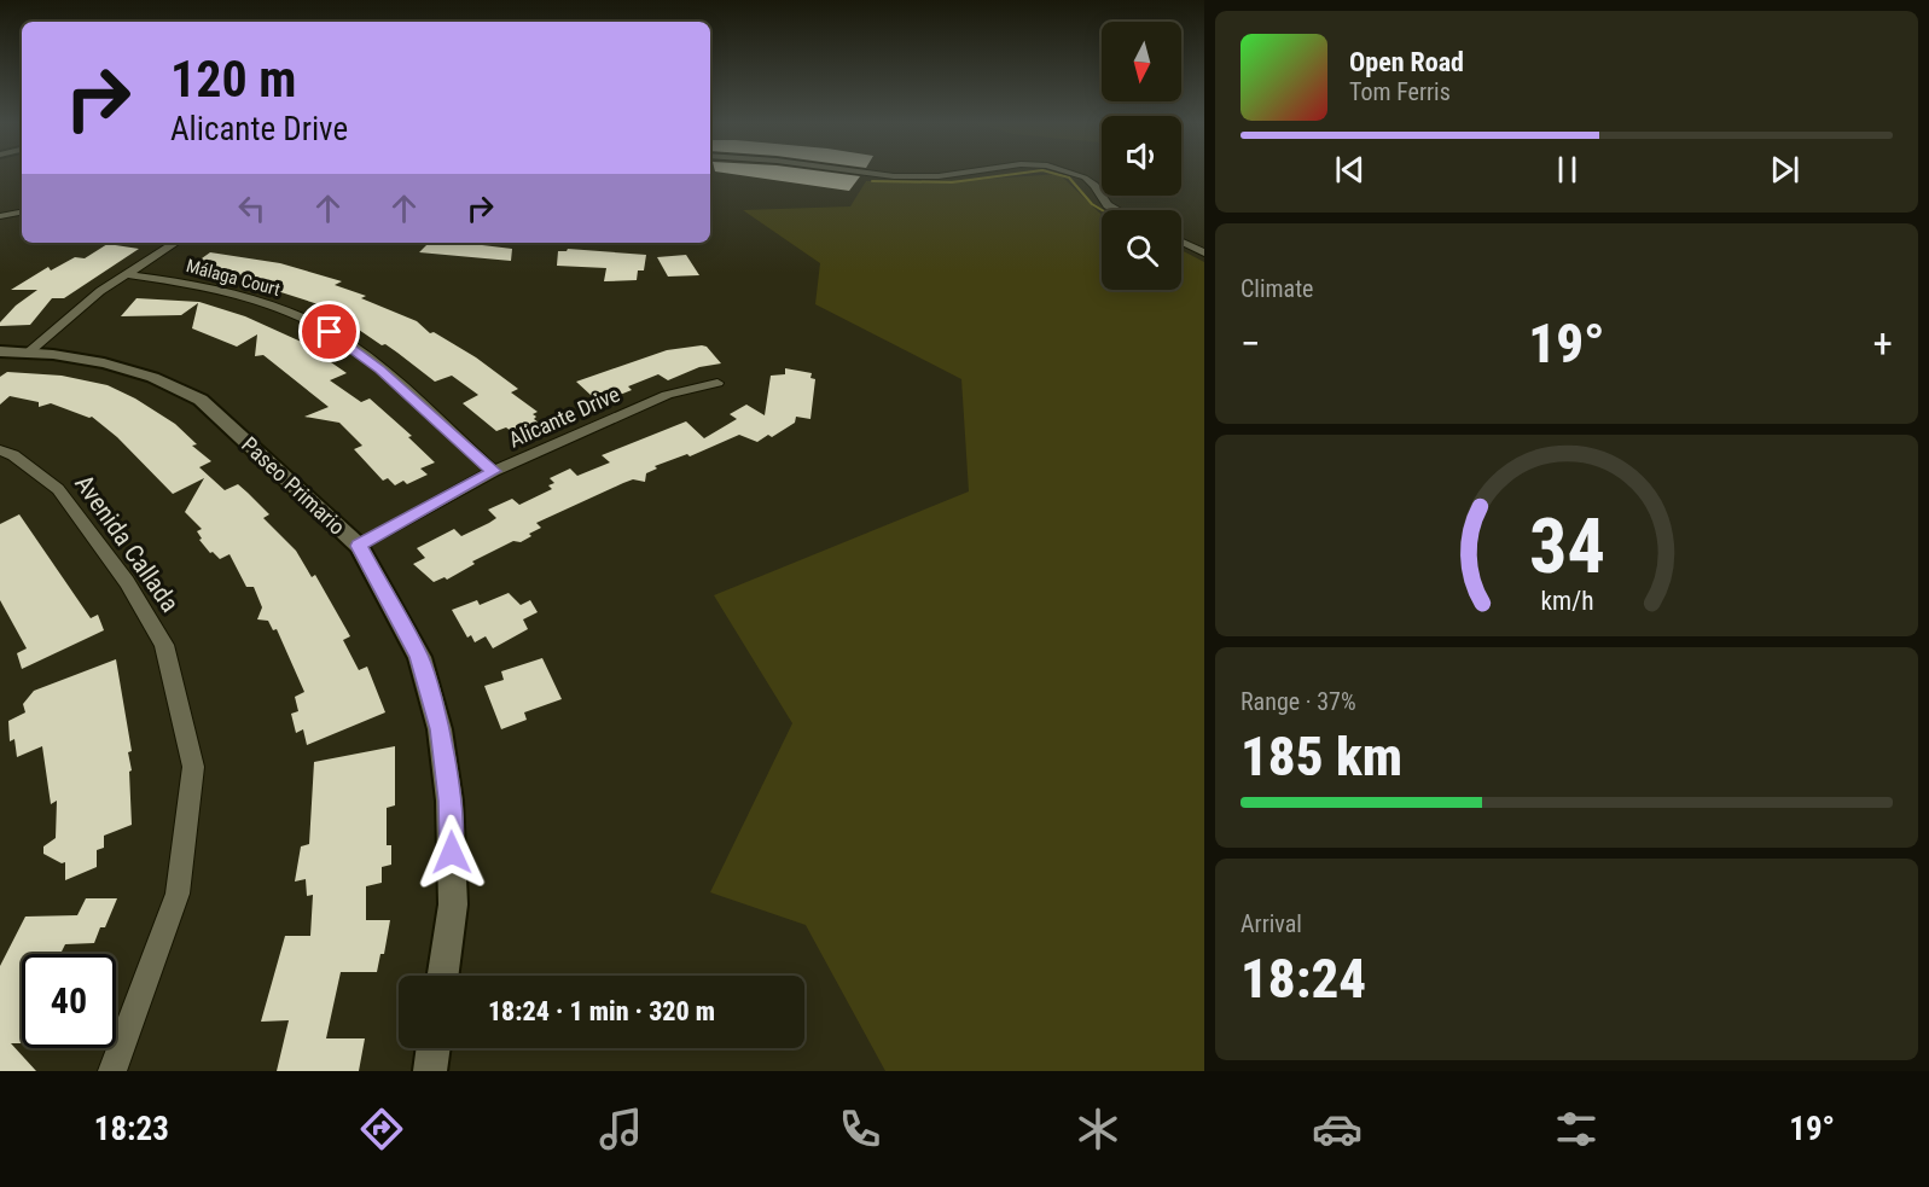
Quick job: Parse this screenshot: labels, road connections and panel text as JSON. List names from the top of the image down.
{
  "streets": {
    "street": [
      "Málaga Court",
      "Alicante Drive",
      "Paseo Primario",
      "Avenida Callada"
    ]
  },
  "crossings": [
    ["Málaga Court", "Alicante Drive"],
    ["Alicante Drive", "Paseo Primario"]
  ],
  "north": "bottom",
  "page": {
    "turn": ["120 m", "Alicante Drive"],
    "song": ["Open Road", "Tom Ferris"],
    "tile": [
      "Climate",
      ["Range · 37%", "185 km"],
      ["Arrival", "18:24"]
    ],
    "heat": ["−", "19°", "+"],
    "limit": "40",
    "trip": "18:24 · 1 min · 320 m",
    "tabs": ["18:23", "19°"],
    "gauge": ["34", "km/h"]
  }
}
